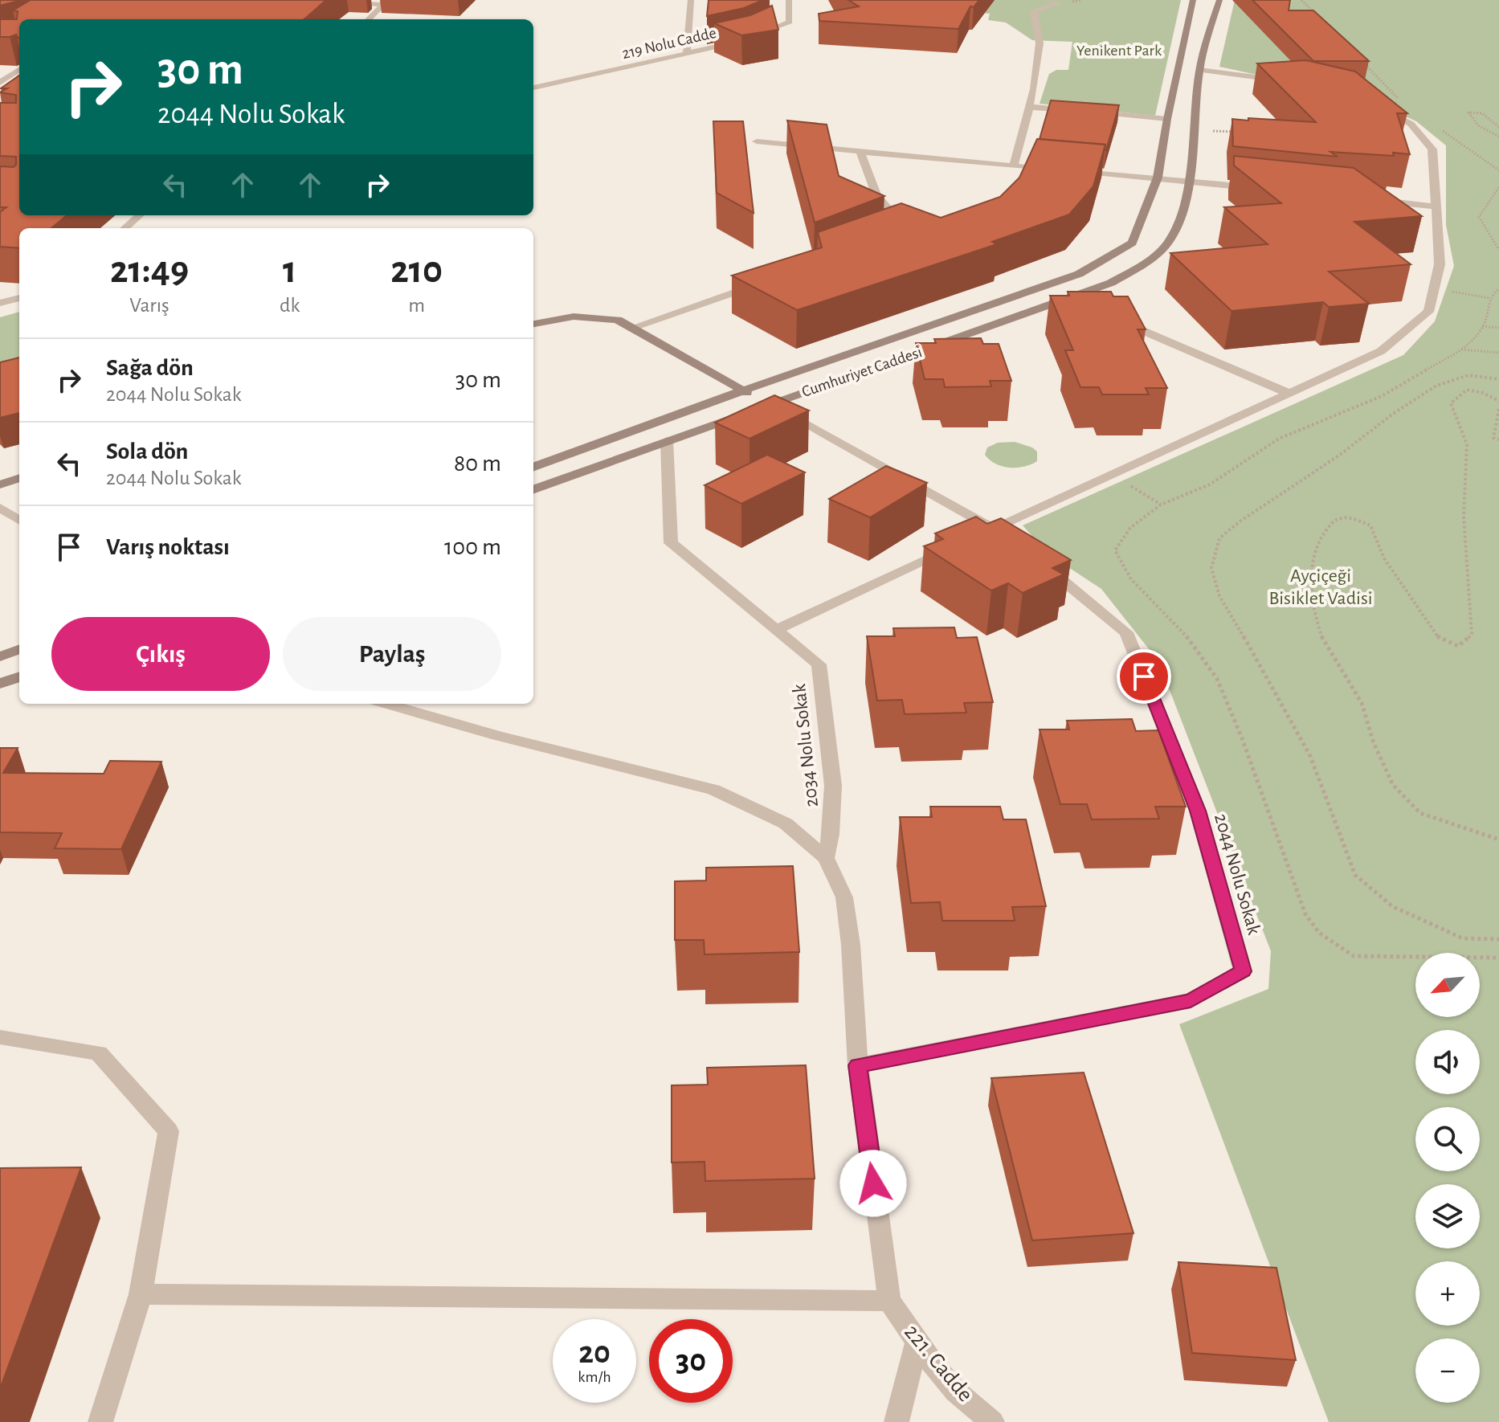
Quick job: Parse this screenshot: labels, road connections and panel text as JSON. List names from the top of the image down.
{
  "streets": {
    "street": [
      "219 Nolu Cadde",
      "Cumhuriyet Caddesi",
      "2034 Nolu Sokak",
      "2044 Nolu Sokak",
      "221. Cadde"
    ]
  },
  "crossings": [
    ["Cumhuriyet Caddesi", "2034 Nolu Sokak"]
  ],
  "parks": ["Yenikent Park", "Ayçiçeği Bisiklet Vadisi"],
  "north": "bottom left",
  "page": {
    "turn": ["30 m", "2044 Nolu Sokak"],
    "eta": [
      "21:49",
      "Varış",
      "1",
      "dk",
      "210",
      "m"
    ],
    "list": [
      {
        "name": "Sağa dön",
        "note": "2044 Nolu Sokak",
        "value": "30 m"
      },
      {
        "name": "Sola dön",
        "note": "2044 Nolu Sokak",
        "value": "80 m"
      },
      {
        "name": "Varış noktası",
        "value": "100 m"
      }
    ],
    "buttons": ["Çıkış", "Paylaş"],
    "map_buttons": ["+", "−"],
    "speed": "20 km/h",
    "limit": "30"
  }
}
